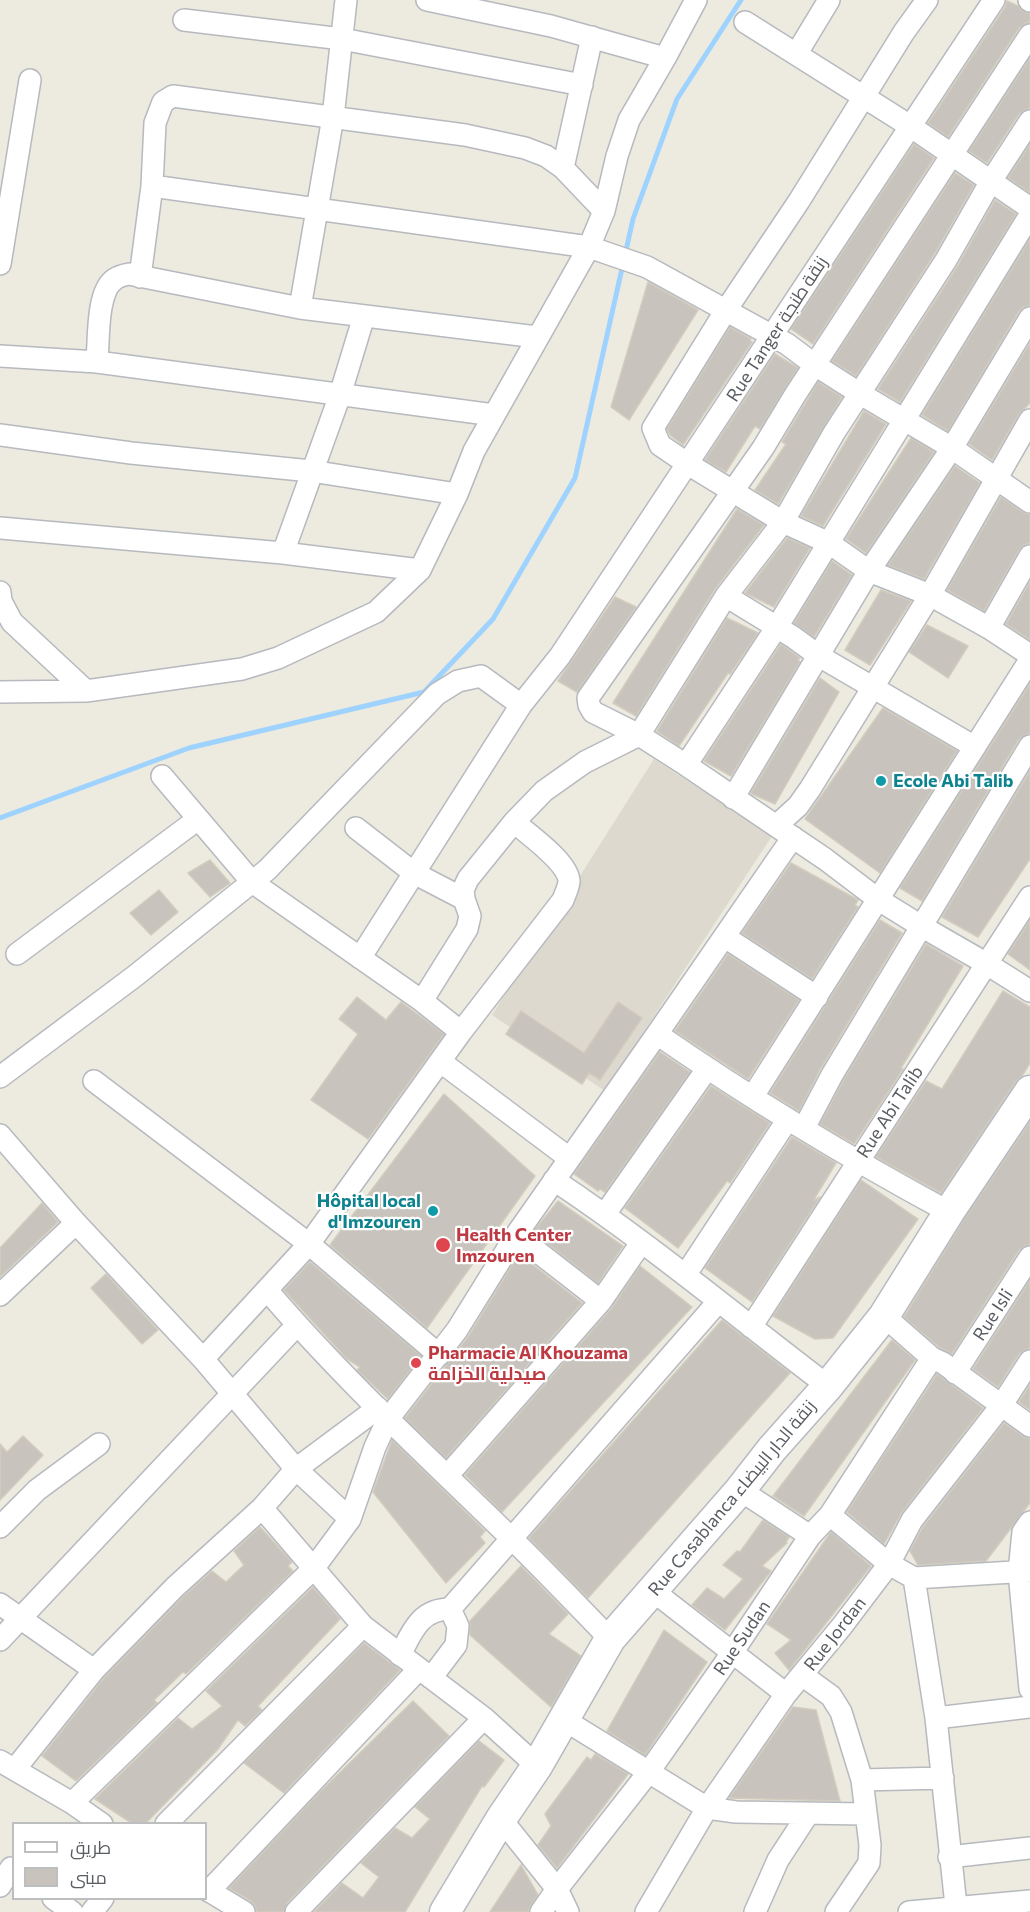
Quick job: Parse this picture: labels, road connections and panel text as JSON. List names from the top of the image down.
{
  "streets": {
    "main road": ["Rue Casablanca زنقة الدار البيضاء"],
    "street": [
      "Rue Tanger زنقة طنجة",
      "Rue Abi Talib",
      "Rue Isli",
      "Rue Jordan",
      "Rue Sudan"
    ]
  },
  "places": [
    "Ecole Abi Talib",
    "Hôpital local d'Imzouren",
    "Health Center Imzouren",
    "Pharmacie Al Khouzama صيدلية الخزامة"
  ],
  "legend": ["طريق", "مبنى"]
}
